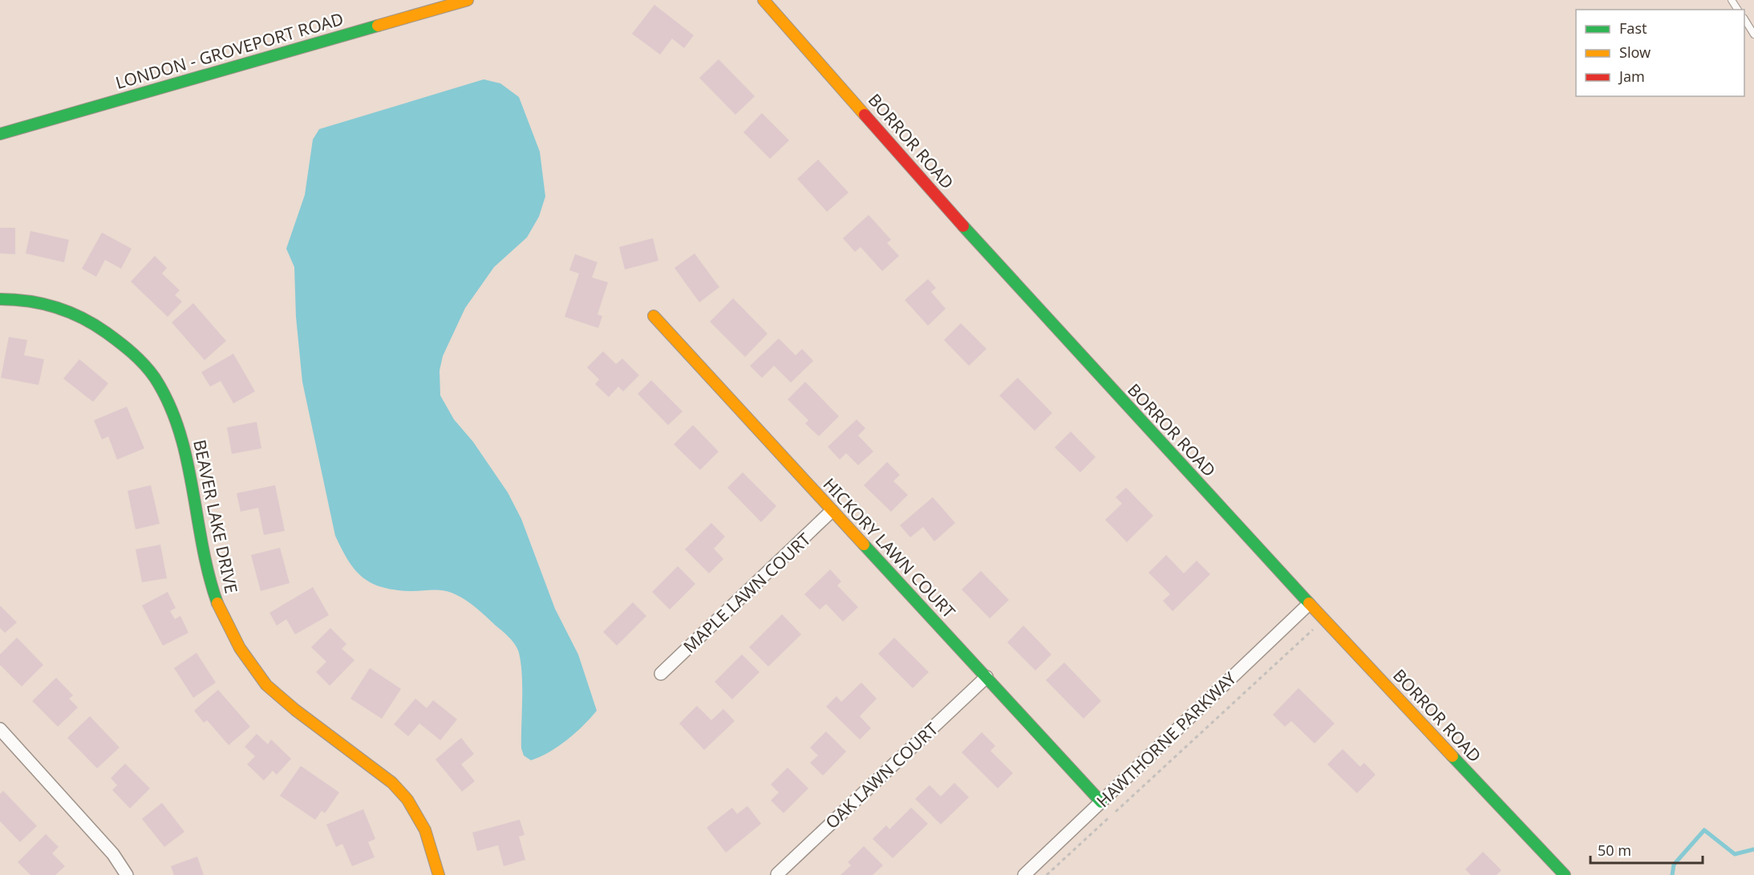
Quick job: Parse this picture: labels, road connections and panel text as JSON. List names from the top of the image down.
{
  "streets": {
    "street": [
      "LONDON - GROVEPORT ROAD",
      "BORROR ROAD",
      "BEAVER LAKE DRIVE",
      "HICKORY LAWN COURT",
      "MAPLE LAWN COURT",
      "HAWTHORNE PARKWAY",
      "OAK LAWN COURT"
    ]
  },
  "crossings": [
    ["BORROR ROAD", "HAWTHORNE PARKWAY"],
    ["HICKORY LAWN COURT", "MAPLE LAWN COURT"],
    ["HICKORY LAWN COURT", "HAWTHORNE PARKWAY"],
    ["HICKORY LAWN COURT", "OAK LAWN COURT"]
  ],
  "legend": ["Fast", "Slow", "Jam"],
  "scale_bar": "50 m"
}
